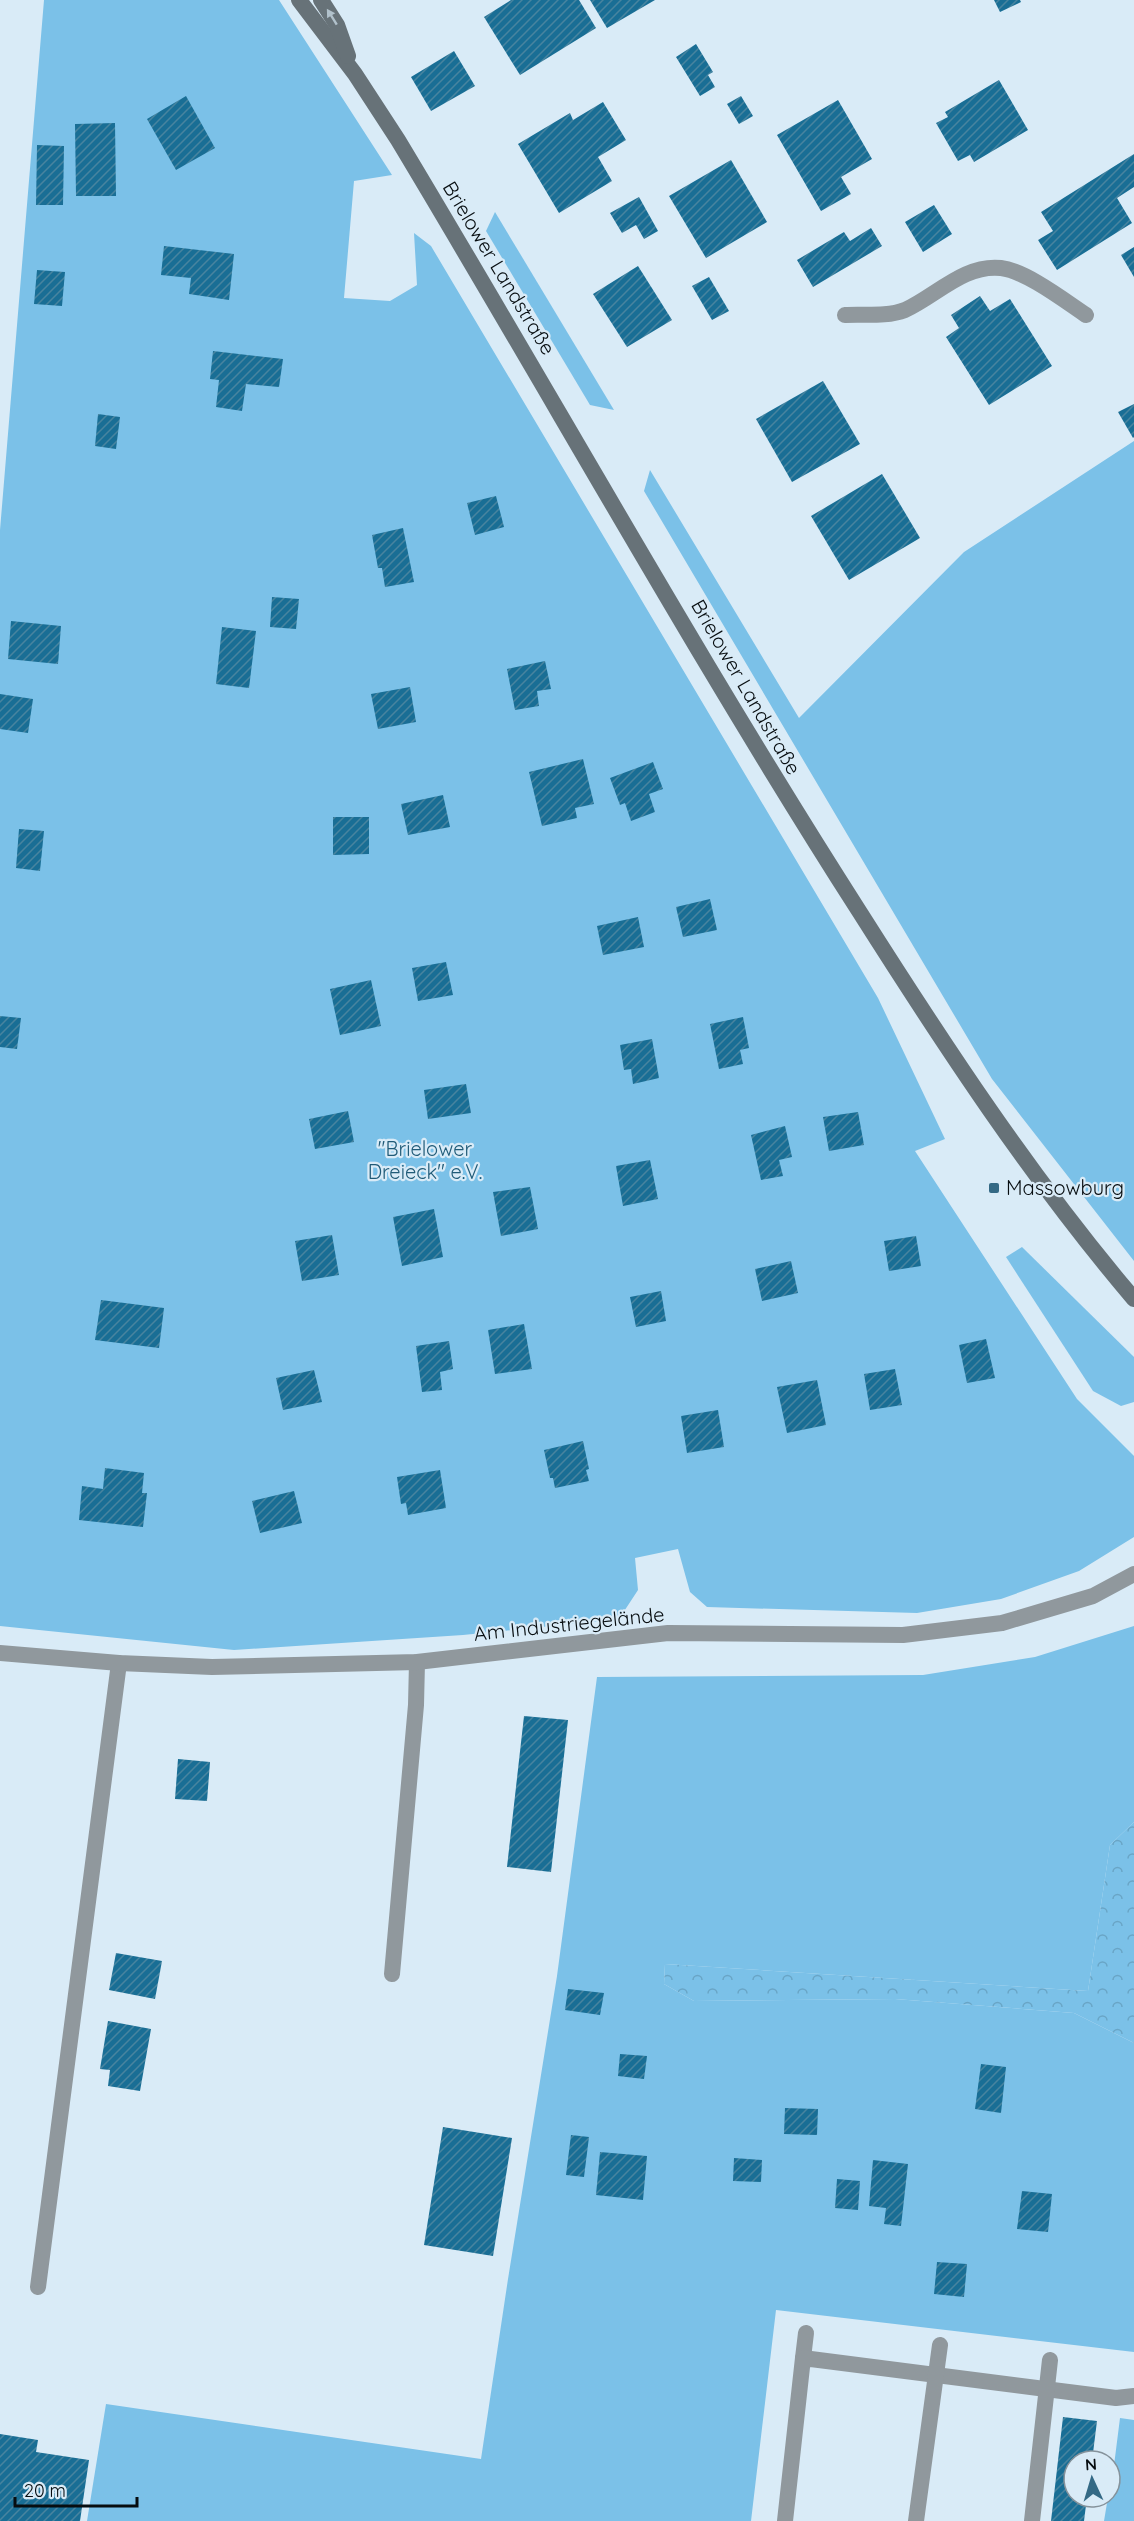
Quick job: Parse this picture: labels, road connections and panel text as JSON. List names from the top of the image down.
{
  "streets": {
    "main road": ["Brielower Landstraße"],
    "street": ["Am Industriegelände"]
  },
  "parks": ["\"Brielower Dreieck\" e.V."],
  "places": {
    "transit": ["Massowburg"]
  },
  "scale_bar": "20 m",
  "north": "top"
}
